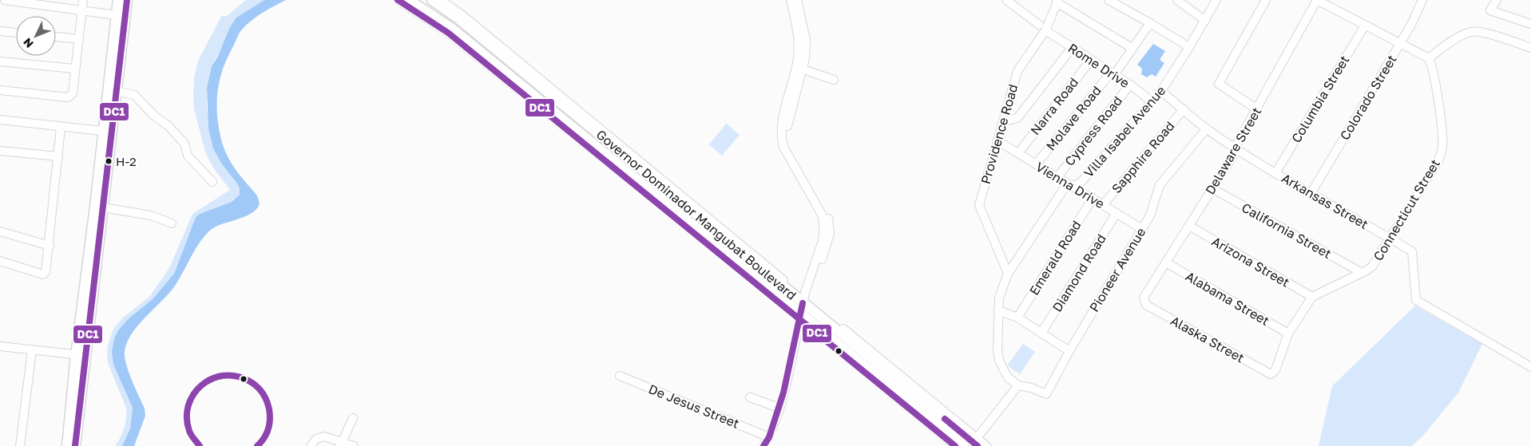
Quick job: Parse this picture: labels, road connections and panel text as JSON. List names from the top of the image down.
{
  "streets": {
    "main road": ["Governor Dominador Mangubat Boulevard"],
    "street": [
      "Rome Drive",
      "Colorado Street",
      "Columbia Street",
      "Narra Road",
      "Molave Road",
      "Cypress Road",
      "Villa Isabel Avenue",
      "Providence Road",
      "Delaware Street",
      "Sapphire Road",
      "Vienna Drive",
      "Arkansas Street",
      "Connecticut Street",
      "California Street",
      "Emerald Road",
      "Arizona Street",
      "Pioneer Avenue",
      "Diamond Road",
      "Alabama Street",
      "Alaska Street",
      "De Jesus Street"
    ]
  },
  "crossings": [
    ["Rome Drive", "Narra Road"],
    ["Rome Drive", "Molave Road"],
    ["Rome Drive", "Cypress Road"],
    ["Rome Drive", "Villa Isabel Avenue"],
    ["Rome Drive", "Providence Road"],
    ["Colorado Street", "Arkansas Street"],
    ["Columbia Street", "Arkansas Street"],
    ["Narra Road", "Vienna Drive"],
    ["Molave Road", "Vienna Drive"],
    ["Cypress Road", "Vienna Drive"],
    ["Villa Isabel Avenue", "Providence Road"],
    ["Villa Isabel Avenue", "Vienna Drive"],
    ["Villa Isabel Avenue", "Pioneer Avenue"],
    ["Providence Road", "Vienna Drive"],
    ["Delaware Street", "Arkansas Street"],
    ["Delaware Street", "California Street"],
    ["Delaware Street", "Arizona Street"],
    ["Delaware Street", "Alabama Street"],
    ["Delaware Street", "Alaska Street"],
    ["Sapphire Road", "Vienna Drive"],
    ["Vienna Drive", "Emerald Road"],
    ["Vienna Drive", "Pioneer Avenue"],
    ["Vienna Drive", "Diamond Road"],
    ["Arkansas Street", "Connecticut Street"],
    ["Arkansas Street", "Pioneer Avenue"],
    ["Connecticut Street", "California Street"],
    ["Connecticut Street", "Arizona Street"],
    ["Alabama Street", "Alaska Street"]
  ],
  "places": ["H-2"],
  "lines": ["transit line DC1"],
  "north": "bottom left"
}
